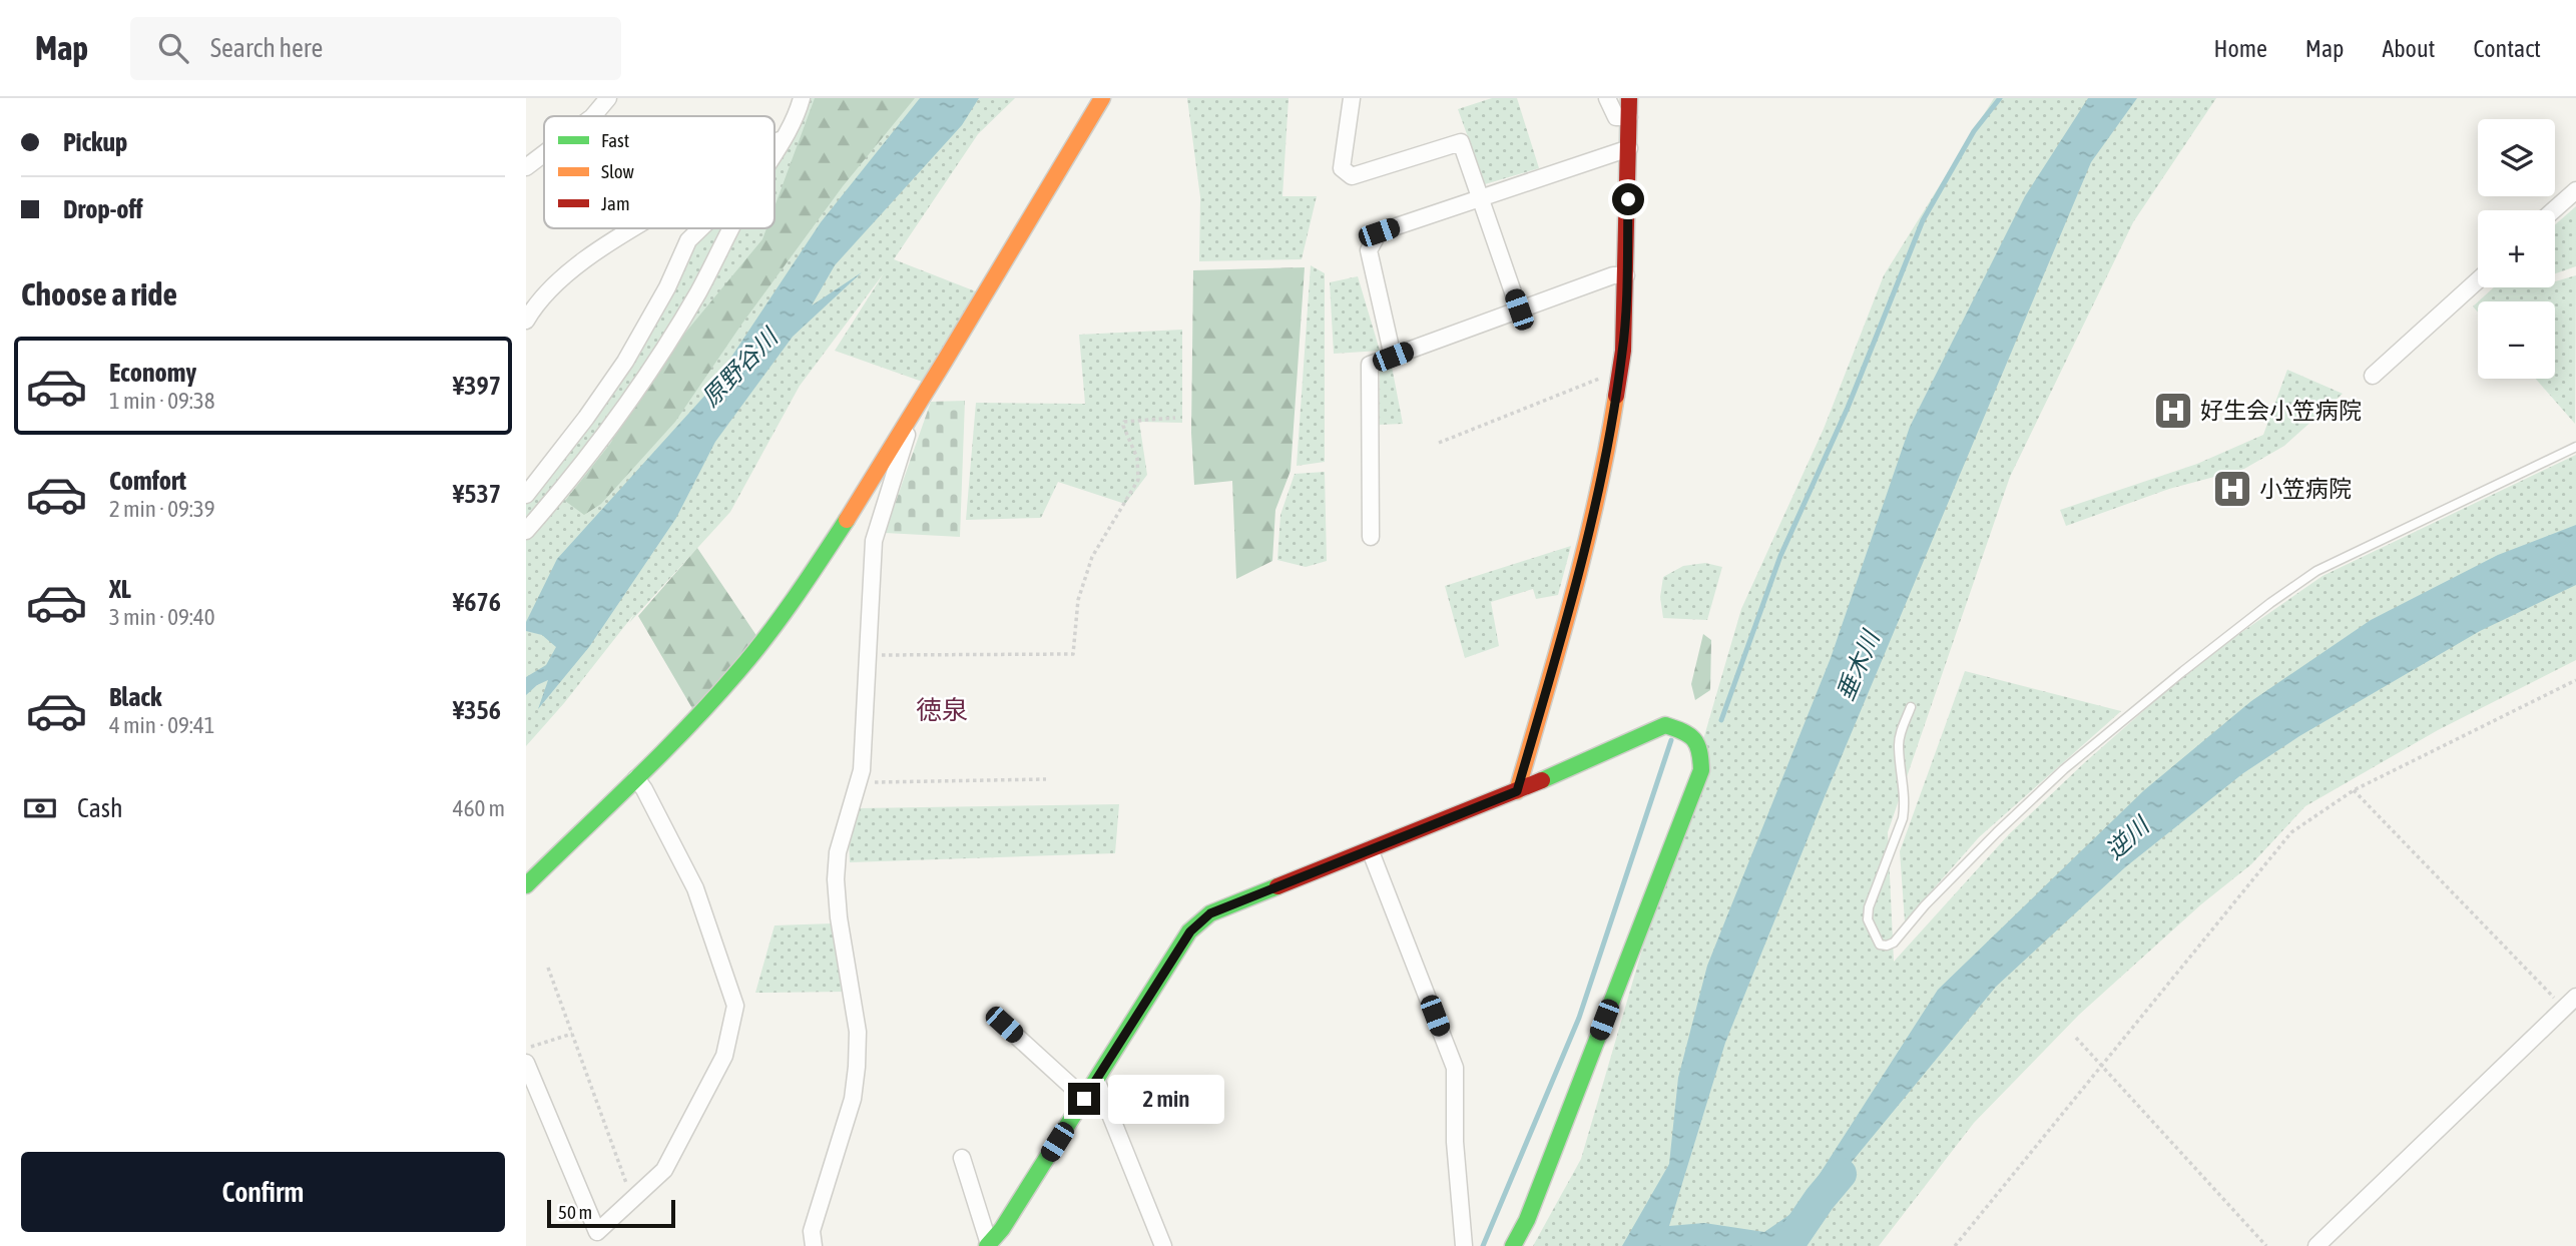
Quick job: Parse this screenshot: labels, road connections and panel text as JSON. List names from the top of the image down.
{
  "districts": ["徳泉"],
  "water": ["原野谷川", "垂木川", "逆川"],
  "places": {
    "hospital": ["好生会小笠病院", "小笠病院"]
  },
  "legend": ["Fast", "Slow", "Jam"],
  "scale_bar": "50 m",
  "page": {
    "header": "Map",
    "search": "Search here",
    "nav": [
      "Home",
      "Map",
      "About",
      "Contact"
    ],
    "banner": ["Pickup", "Drop-off"],
    "map_buttons": ["+", "−"],
    "heading": "Choose a ride",
    "list": [
      {
        "name": "Economy",
        "note": "1 min · 09:38",
        "value": "¥397"
      },
      {
        "name": "Comfort",
        "note": "2 min · 09:39",
        "value": "¥537"
      },
      {
        "name": "XL",
        "note": "3 min · 09:40",
        "value": "¥676"
      },
      {
        "name": "Black",
        "note": "4 min · 09:41",
        "value": "¥356"
      }
    ],
    "pay": ["Cash", "460 m"],
    "bubble": "2 min",
    "buttons": "Confirm",
    "scale": "50 m"
  }
}
